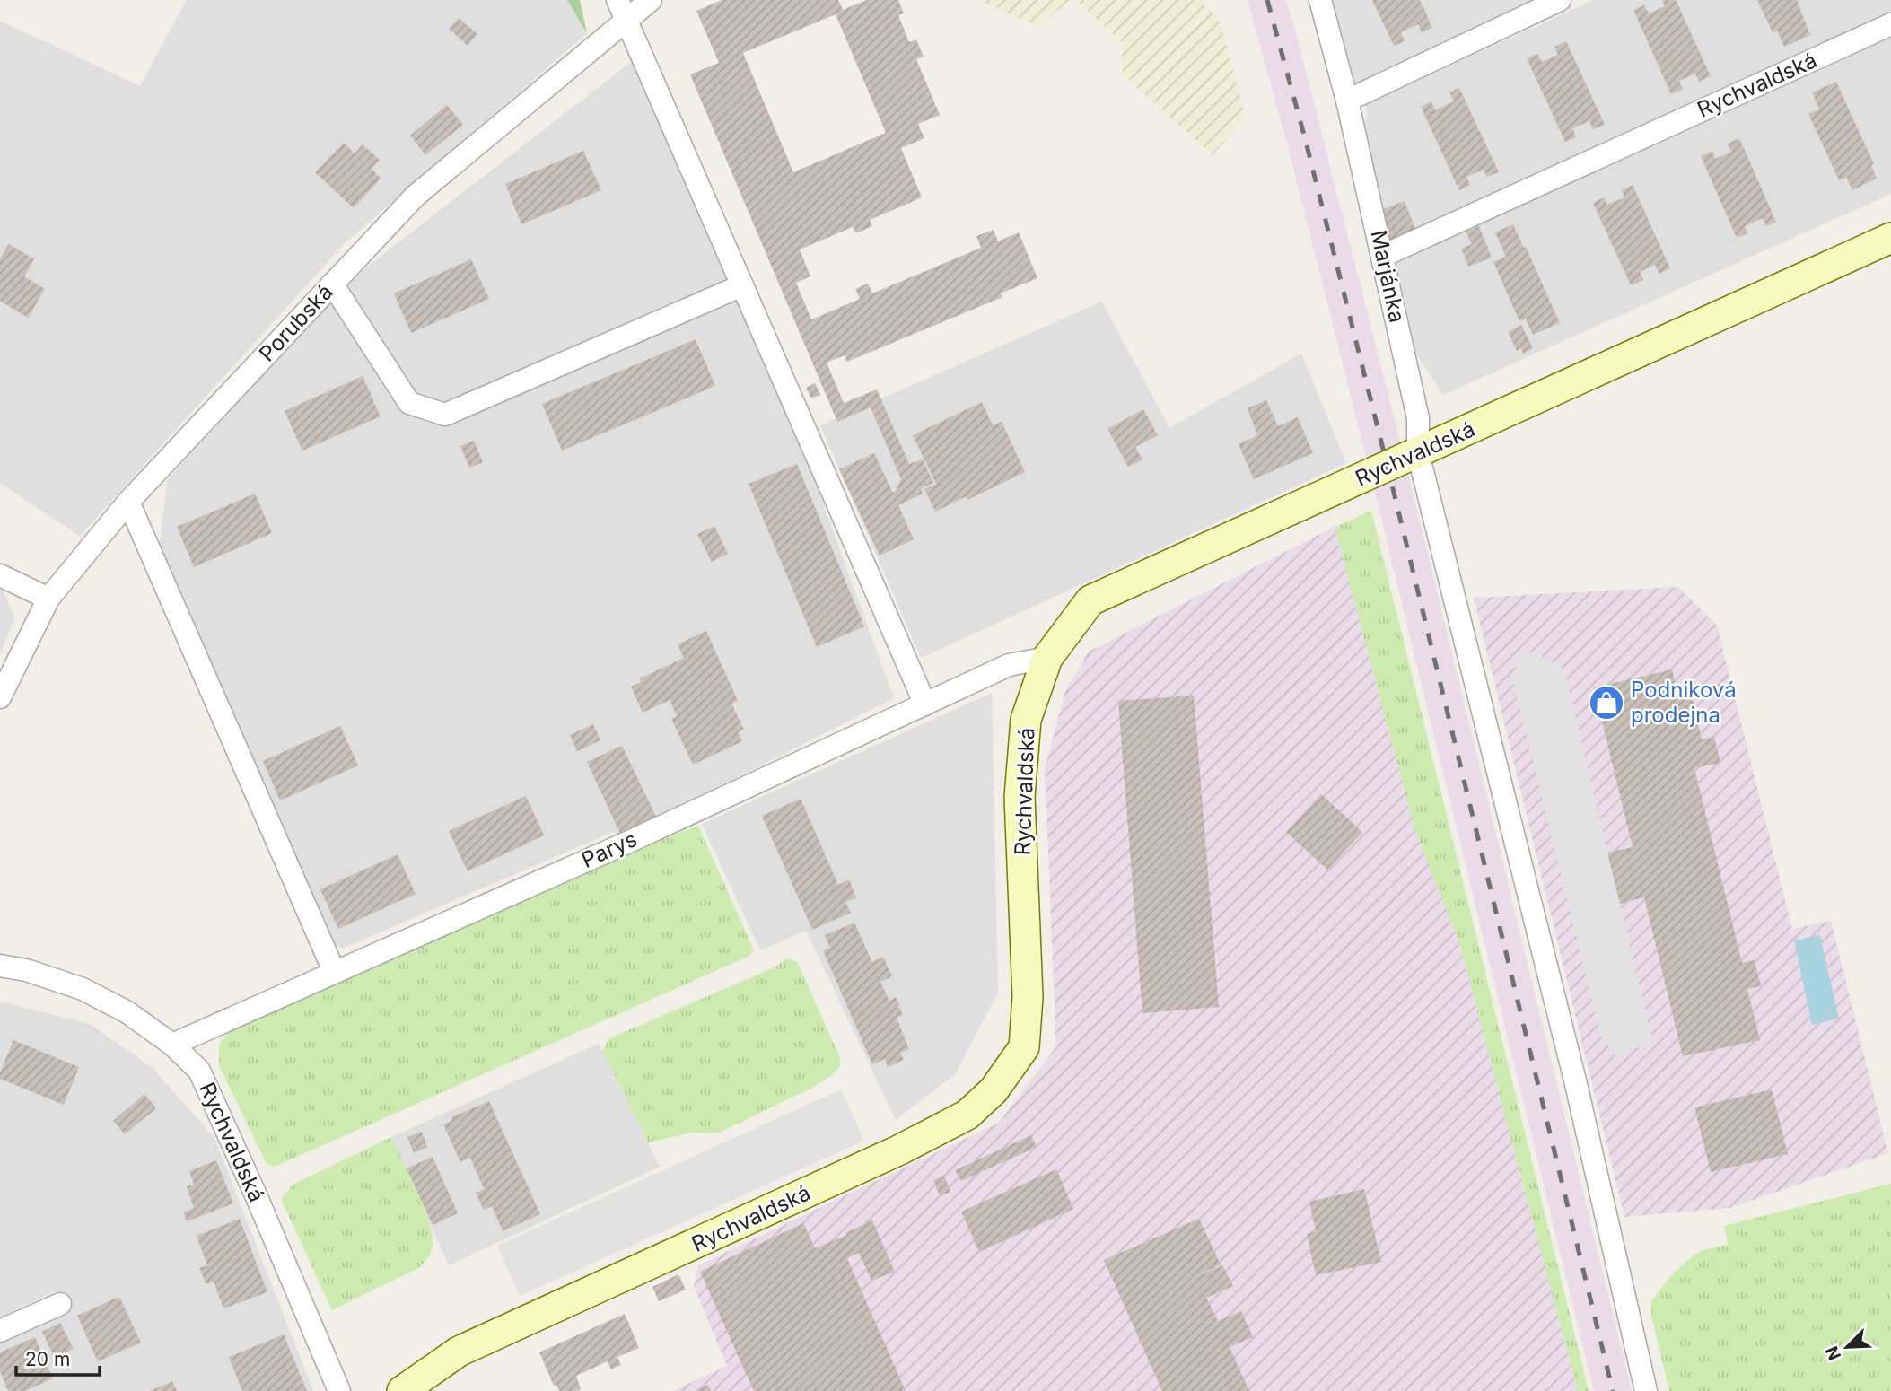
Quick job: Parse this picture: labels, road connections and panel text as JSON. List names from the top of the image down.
{
  "streets": {
    "street": [
      "Rychvaldská",
      "Marjánka",
      "Porubská",
      "Parys"
    ]
  },
  "crossings": [
    ["Rychvaldská", "Marjánka"],
    ["Rychvaldská", "Parys"]
  ],
  "places": {
    "shop": ["Podniková prodejna"]
  },
  "scale_bar": "20 m",
  "north": "bottom left"
}
